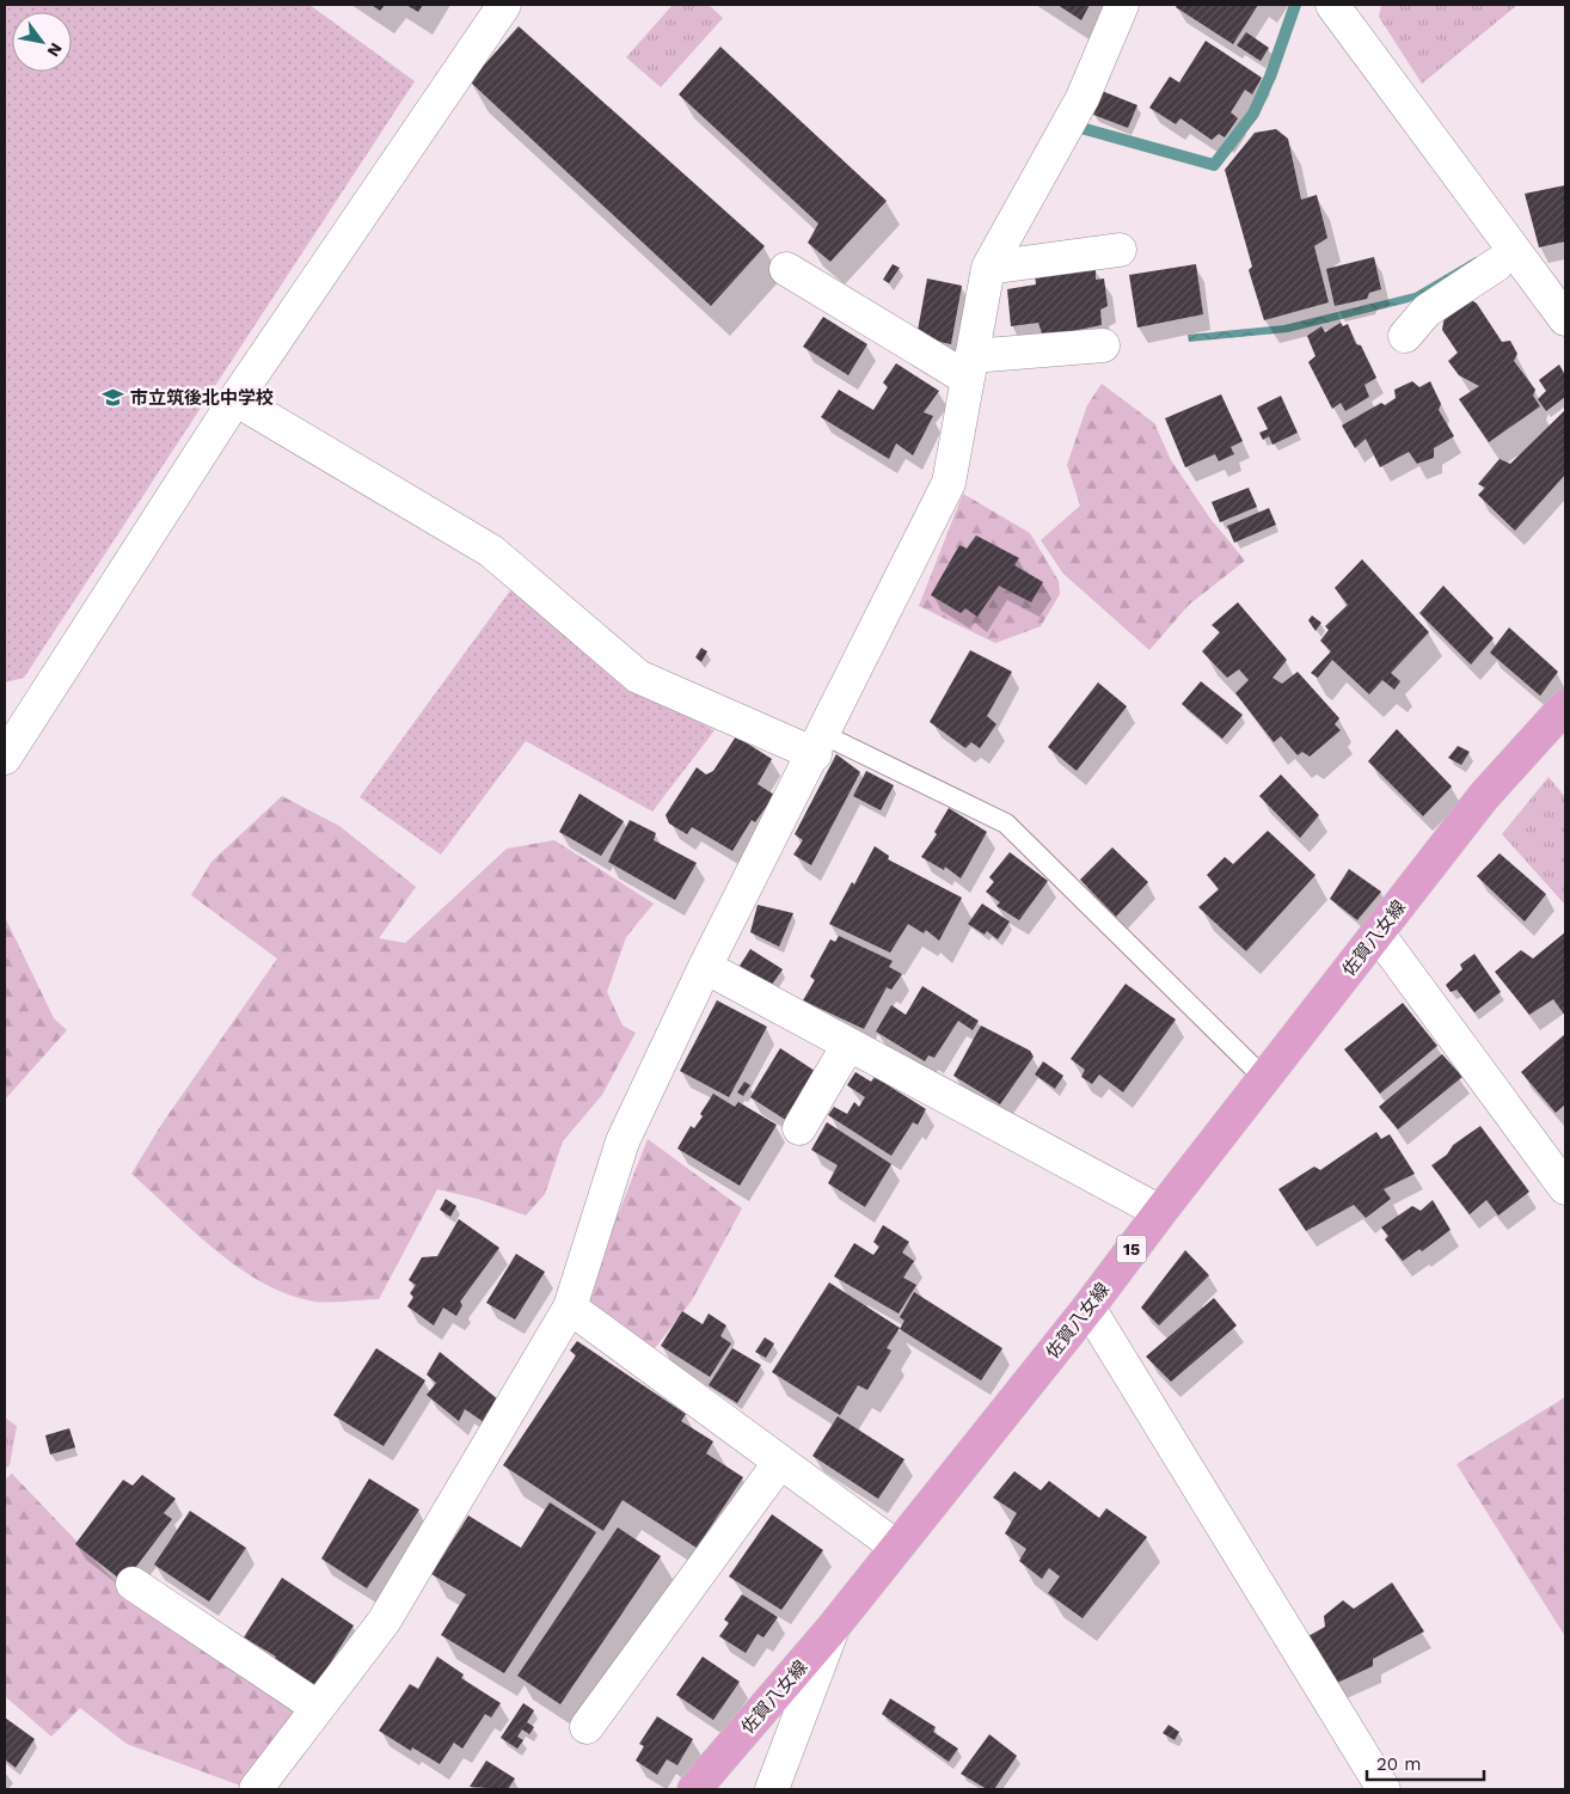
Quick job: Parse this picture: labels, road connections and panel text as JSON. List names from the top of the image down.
{
  "streets": {
    "main road": ["佐賀八女線", "15"]
  },
  "places": {
    "school or university": ["市立筑後北中学校"]
  },
  "scale_bar": "20 m",
  "north": "bottom right"
}
